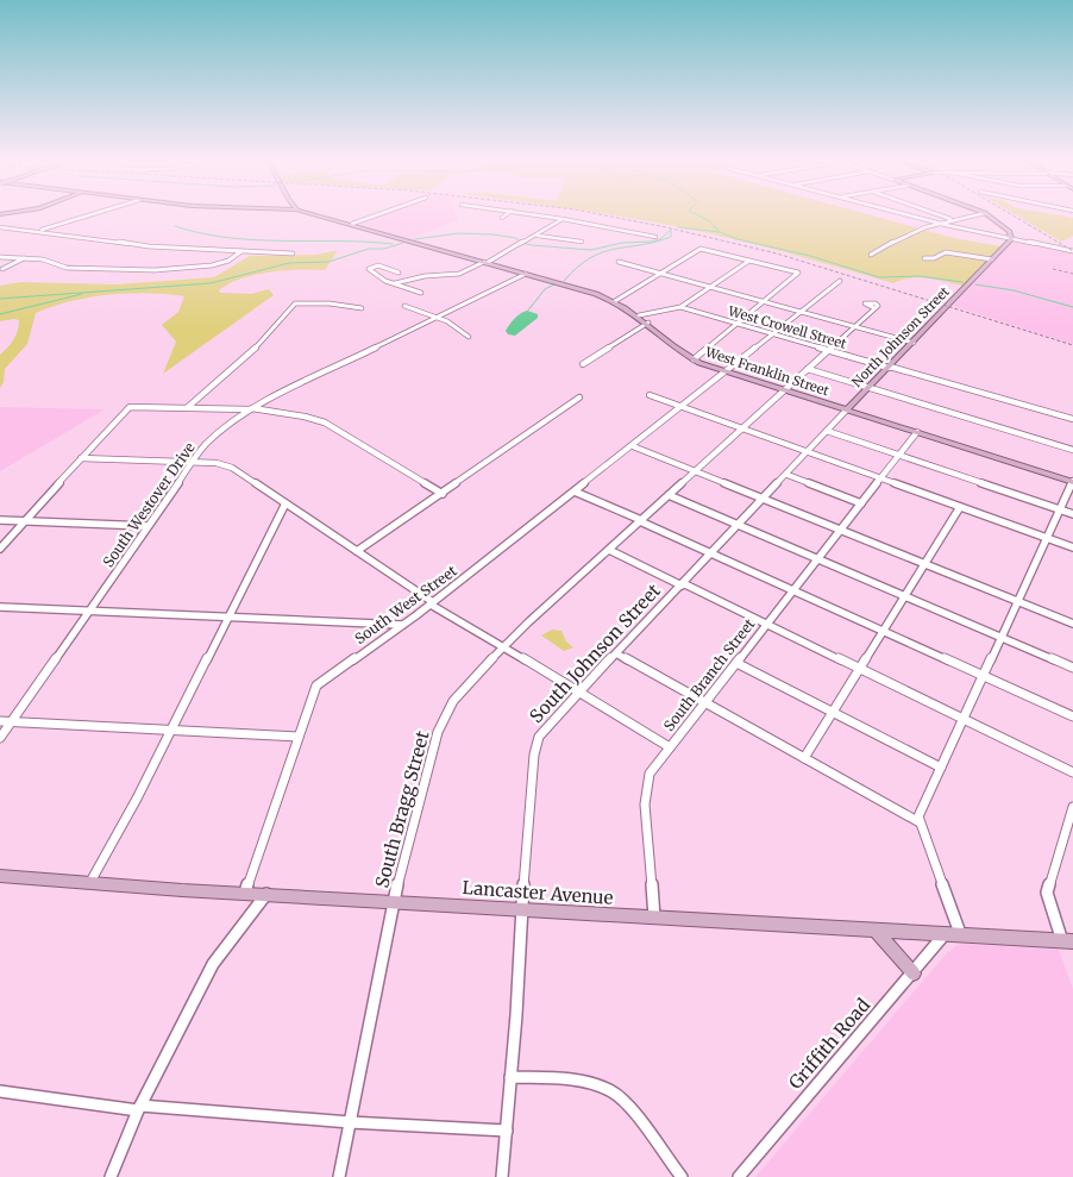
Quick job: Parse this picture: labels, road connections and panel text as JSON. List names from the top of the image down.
{
  "streets": {
    "main road": ["North Johnson Street", "West Franklin Street", "Lancaster Avenue"],
    "street": [
      "West Crowell Street",
      "South Westover Drive",
      "South West Street",
      "South Johnson Street",
      "South Branch Street",
      "South Bragg Street",
      "Griffith Road"
    ]
  },
  "crossings": [
    ["West Crowell Street", "North Johnson Street"],
    ["West Crowell Street", "South West Street"],
    ["West Crowell Street", "South Bragg Street"],
    ["North Johnson Street", "West Franklin Street"],
    ["North Johnson Street", "South Johnson Street"],
    ["West Franklin Street", "South Westover Drive"],
    ["West Franklin Street", "South West Street"],
    ["West Franklin Street", "South Branch Street"],
    ["West Franklin Street", "South Bragg Street"],
    ["South West Street", "Lancaster Avenue"],
    ["South Johnson Street", "Lancaster Avenue"],
    ["South Branch Street", "Lancaster Avenue"],
    ["South Bragg Street", "Lancaster Avenue"],
    ["Lancaster Avenue", "Griffith Road"]
  ]
}
